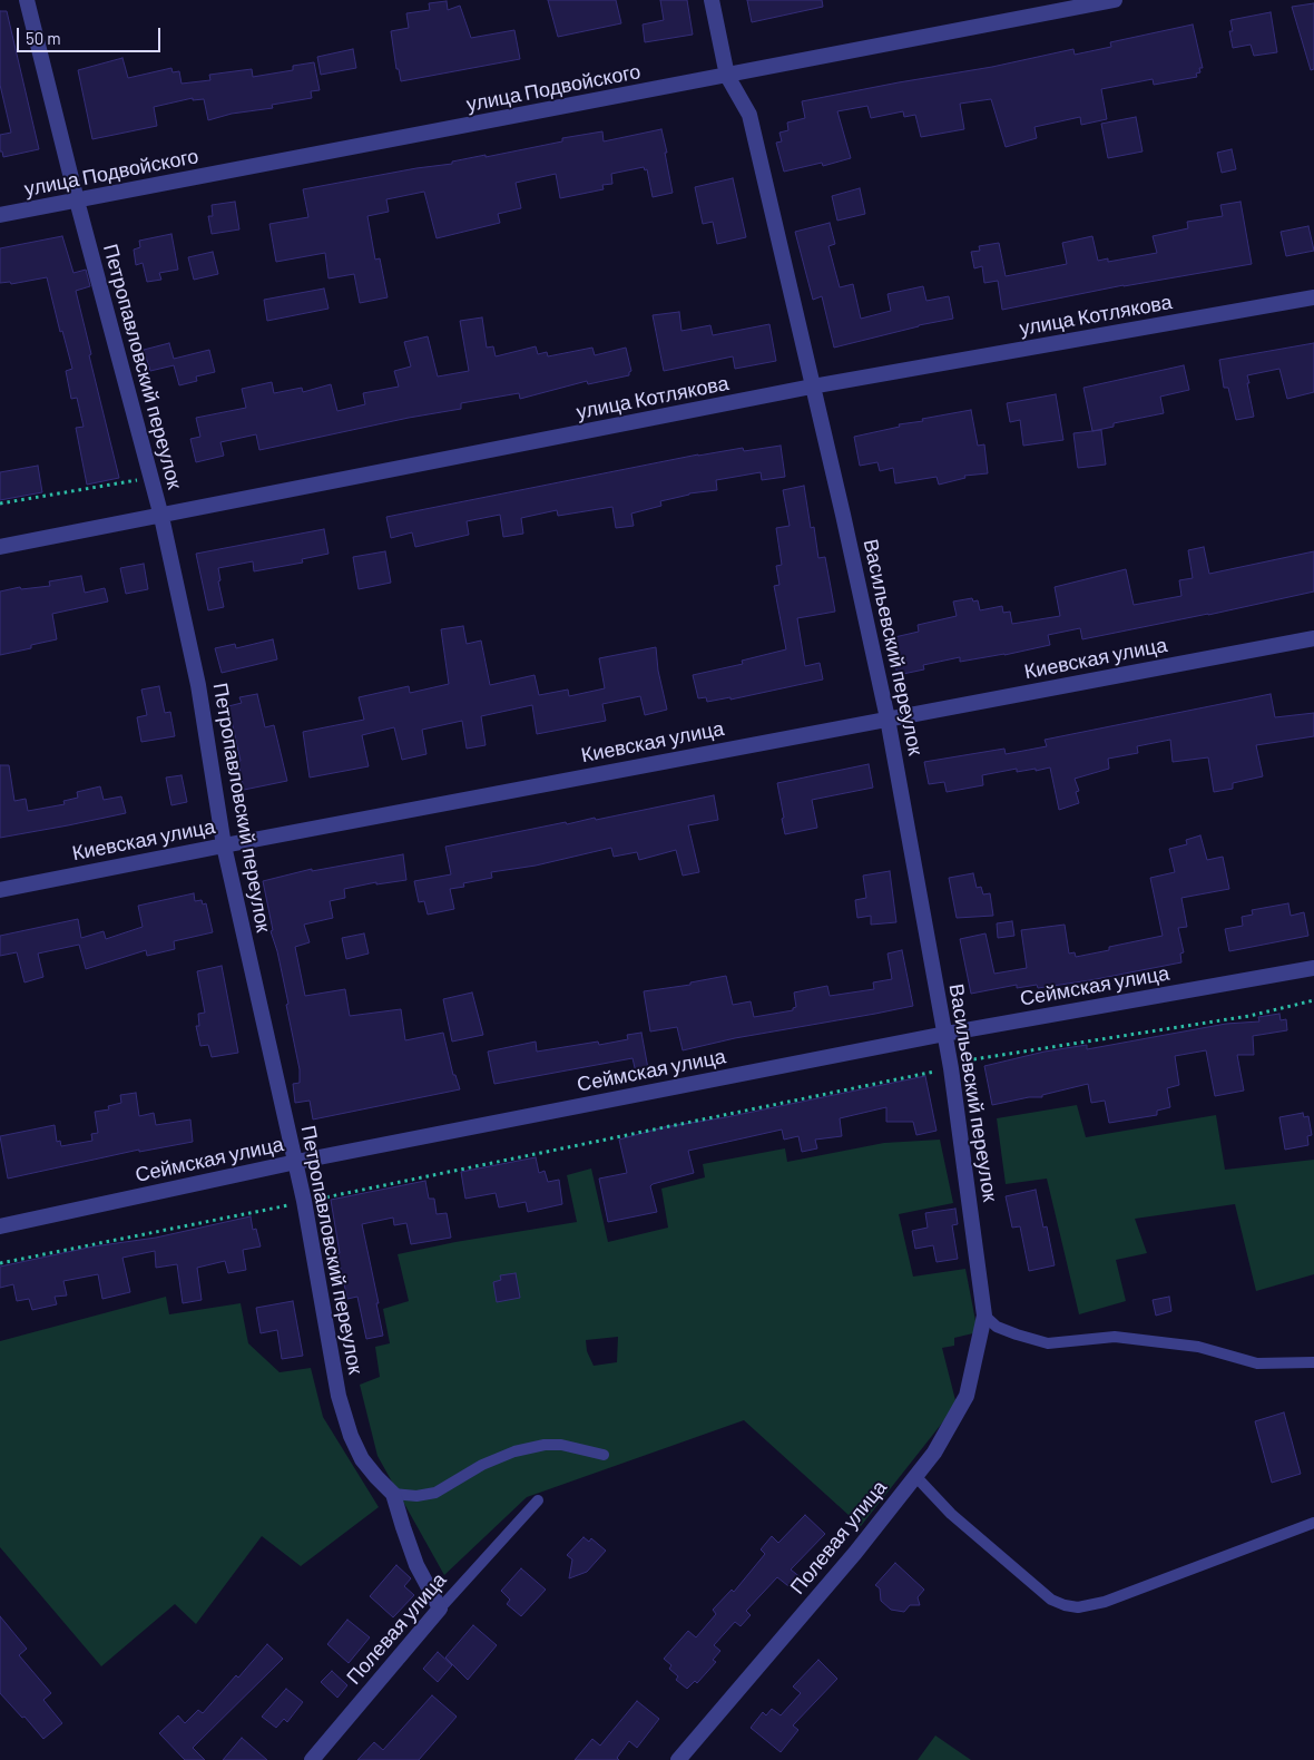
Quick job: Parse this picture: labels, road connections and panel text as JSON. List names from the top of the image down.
{
  "streets": {
    "street": [
      "улица Подвойского",
      "улица Котлякова",
      "Петропавловский переулок",
      "Васильевский переулок",
      "Киевская улица",
      "Сеймская улица",
      "Полевая улица"
    ]
  },
  "crossings": [
    ["улица Подвойского", "Петропавловский переулок"],
    ["улица Подвойского", "Васильевский переулок"],
    ["улица Котлякова", "Петропавловский переулок"],
    ["улица Котлякова", "Васильевский переулок"],
    ["Петропавловский переулок", "Киевская улица"],
    ["Петропавловский переулок", "Сеймская улица"],
    ["Петропавловский переулок", "Полевая улица"],
    ["Васильевский переулок", "Киевская улица"],
    ["Васильевский переулок", "Сеймская улица"],
    ["Васильевский переулок", "Полевая улица"]
  ],
  "scale_bar": "50 m"
}
